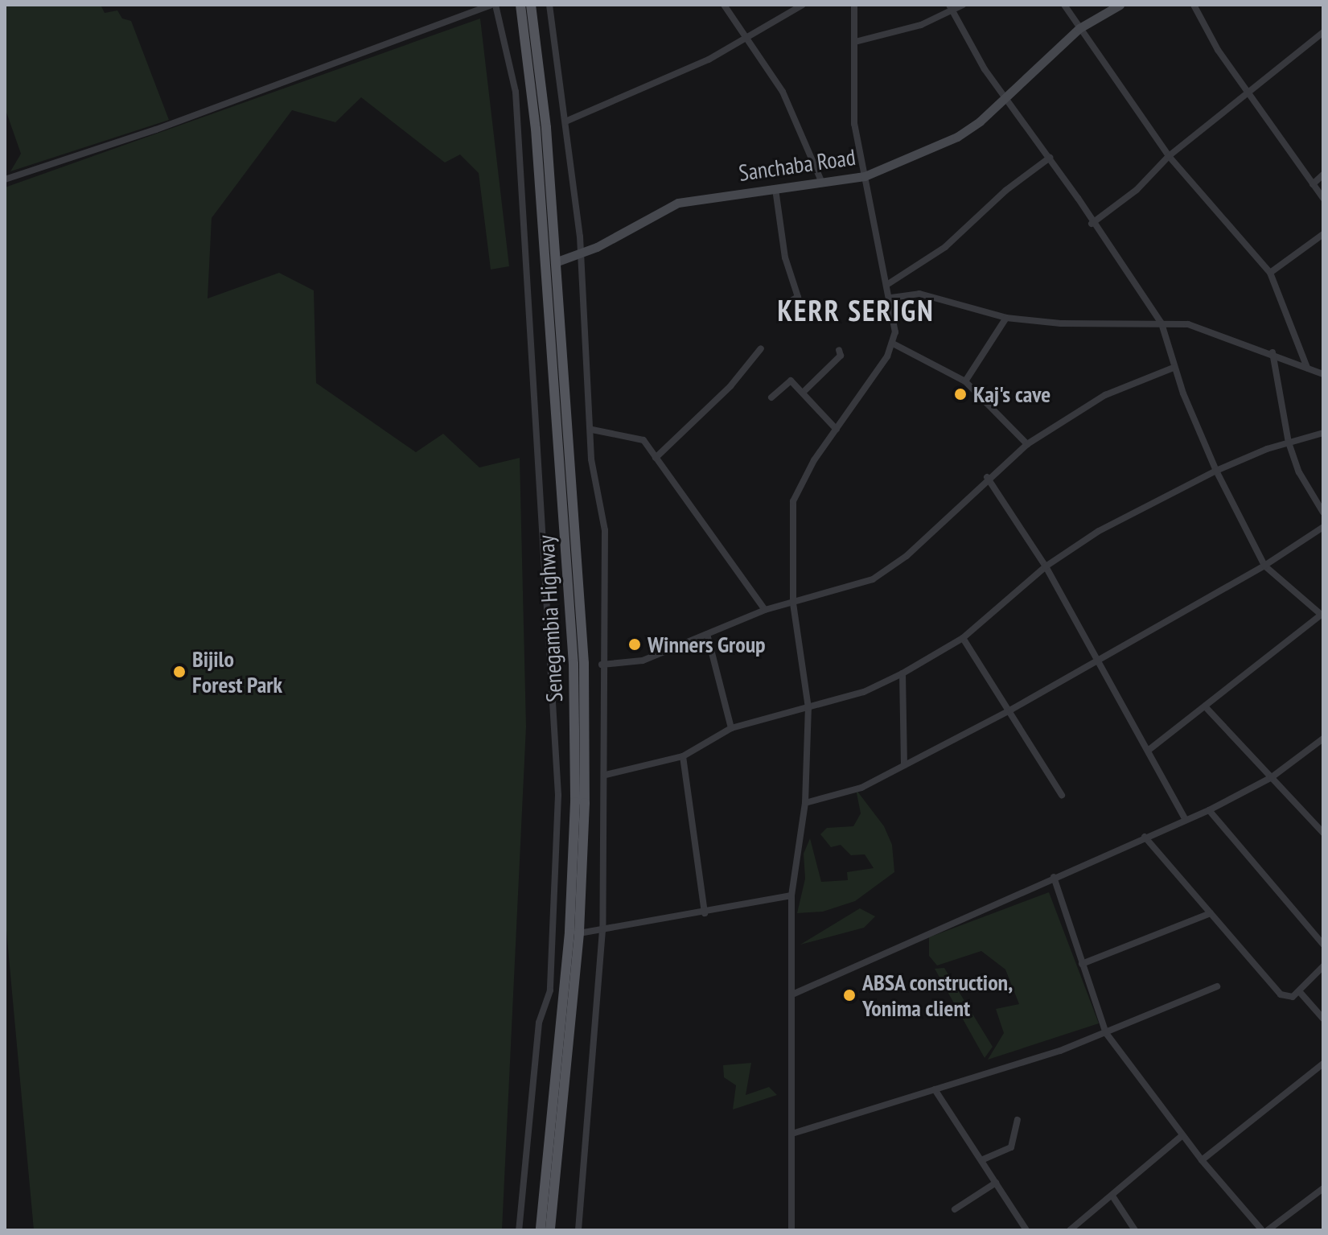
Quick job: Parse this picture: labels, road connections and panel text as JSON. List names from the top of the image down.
{
  "streets": {
    "main road": ["Senegambia Highway"],
    "street": ["Sanchaba Road"]
  },
  "crossings": [
    ["Sanchaba Road", "Senegambia Highway"]
  ],
  "districts": ["KERR SERIGN"],
  "places": [
    "Kaj's cave",
    "Winners Group",
    "Bijilo Forest Park",
    "ABSA construction, Yonima client"
  ]
}
